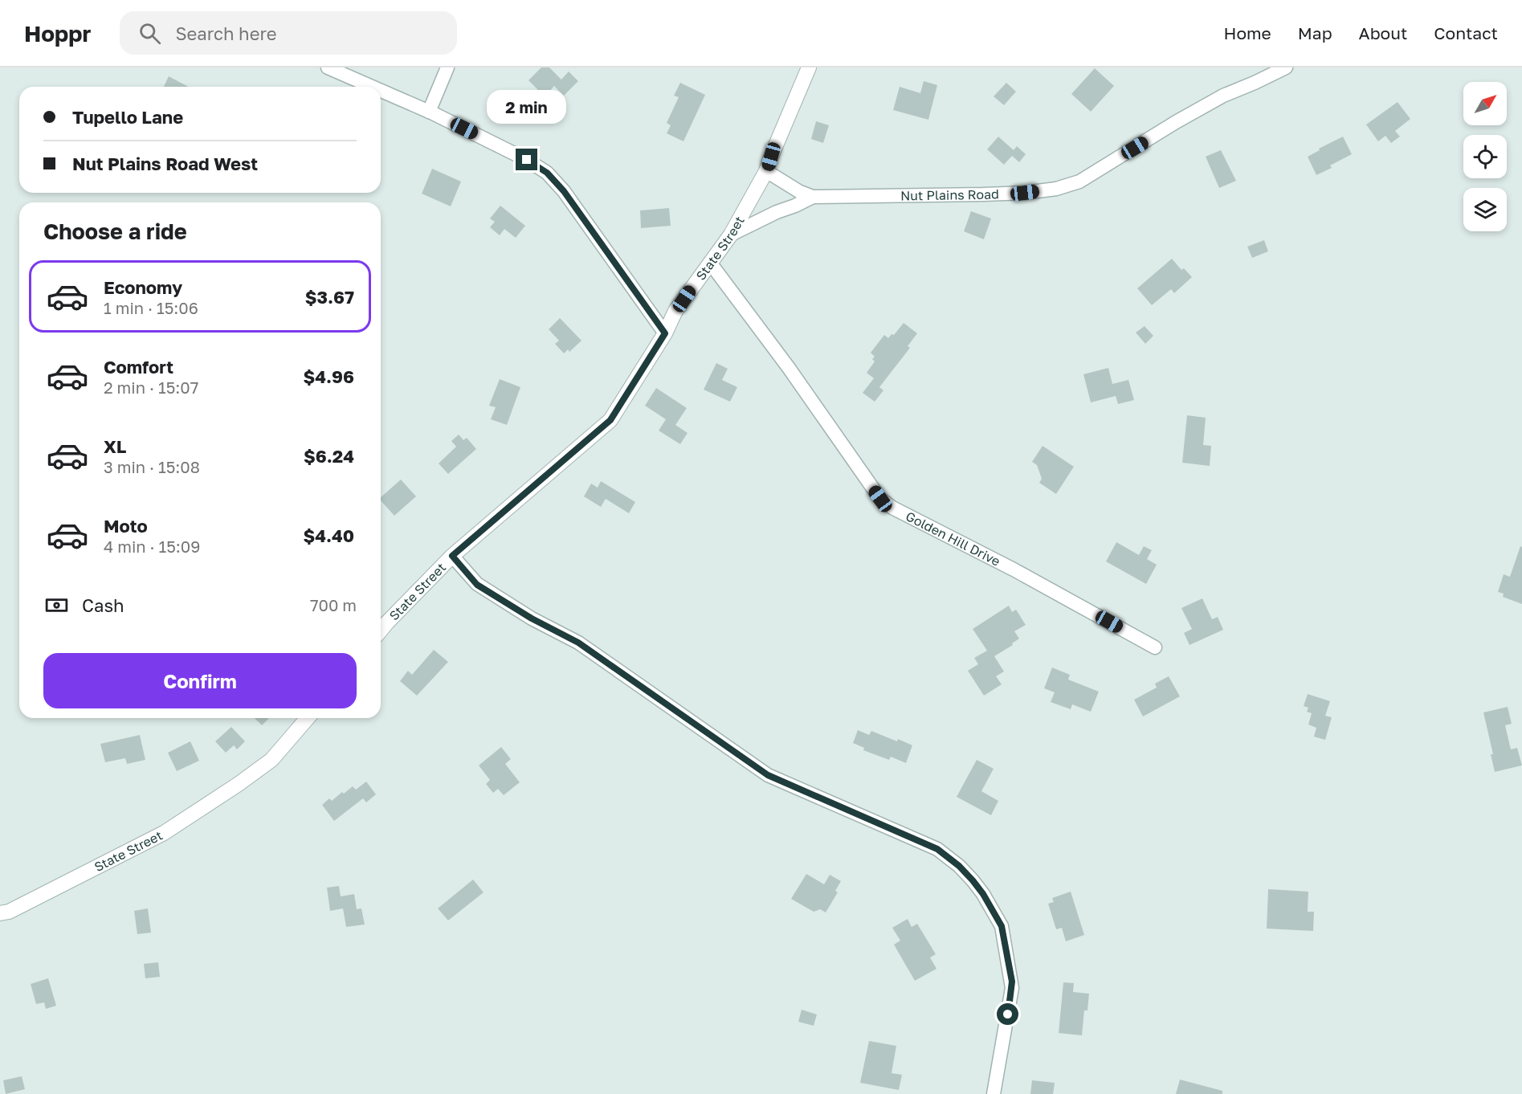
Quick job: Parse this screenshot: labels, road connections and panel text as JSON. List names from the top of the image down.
{
  "streets": {
    "street": ["Nut Plains Road", "State Street", "Golden Hill Drive"]
  },
  "crossings": [
    ["Nut Plains Road", "State Street"],
    ["State Street", "Golden Hill Drive"]
  ],
  "north": "top right",
  "page": {
    "header": "Hoppr",
    "search": "Search here",
    "nav": [
      "Home",
      "Map",
      "About",
      "Contact"
    ],
    "banner": ["Tupello Lane", "Nut Plains Road West"],
    "bubble": "2 min",
    "heading": "Choose a ride",
    "list": [
      {
        "name": "Economy",
        "note": "1 min · 15:06",
        "value": "$3.67"
      },
      {
        "name": "Comfort",
        "note": "2 min · 15:07",
        "value": "$4.96"
      },
      {
        "name": "XL",
        "note": "3 min · 15:08",
        "value": "$6.24"
      },
      {
        "name": "Moto",
        "note": "4 min · 15:09",
        "value": "$4.40"
      }
    ],
    "pay": ["Cash", "700 m"],
    "buttons": "Confirm"
  }
}
